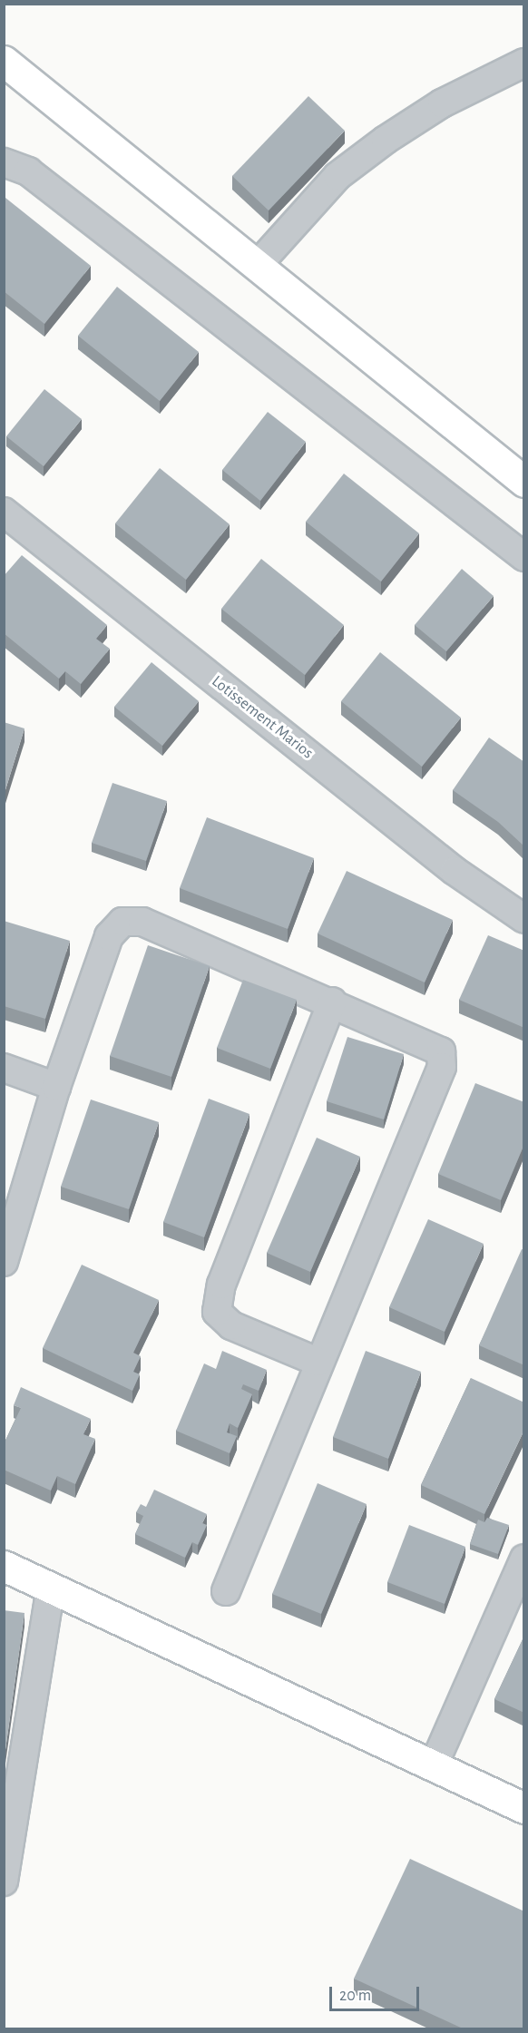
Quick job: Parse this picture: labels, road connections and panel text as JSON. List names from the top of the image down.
{
  "streets": {
    "street": ["Lotissement Marios"]
  },
  "scale_bar": "20 m"
}
